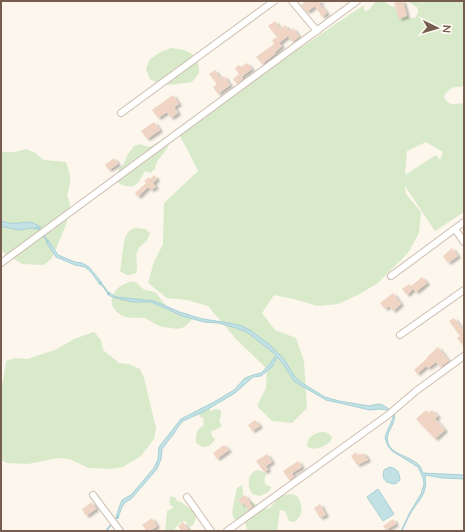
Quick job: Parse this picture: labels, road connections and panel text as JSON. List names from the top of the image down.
{
  "north": "right"
}
